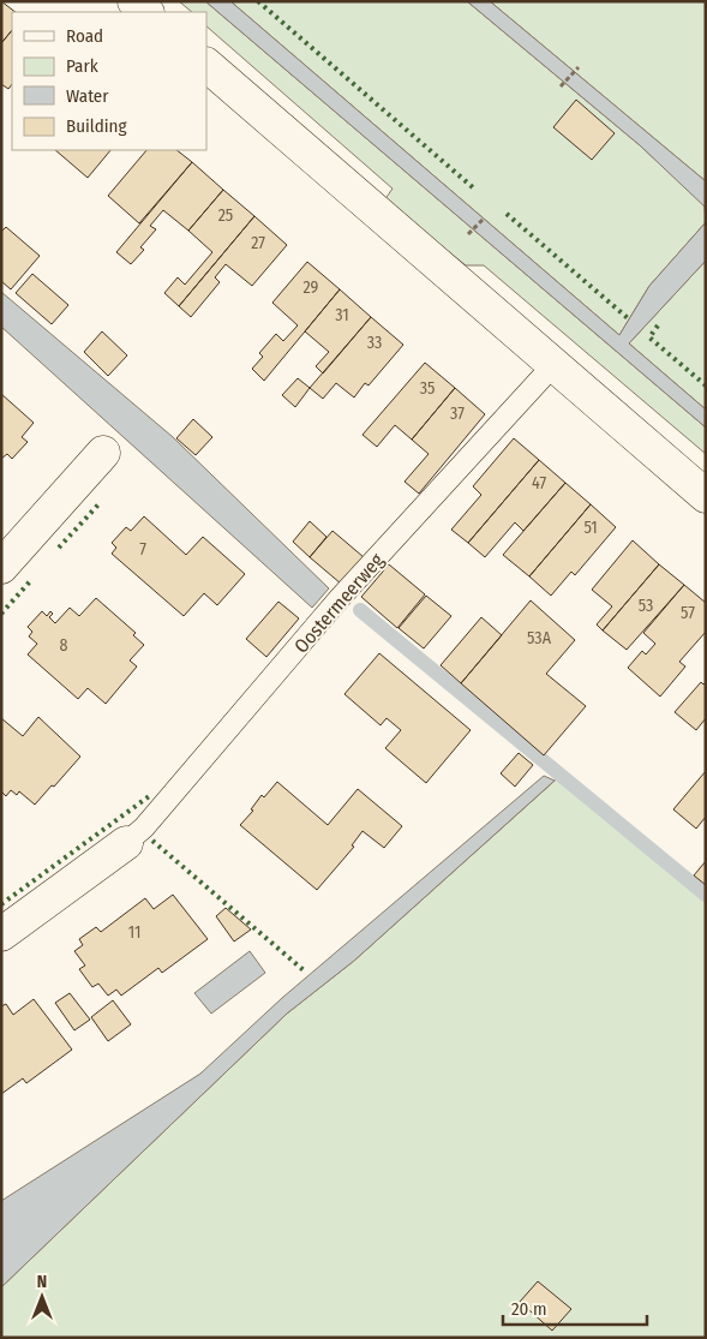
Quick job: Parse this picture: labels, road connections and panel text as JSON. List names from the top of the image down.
{
  "streets": {
    "lane": ["Oostermeerweg"]
  },
  "house_numbers": [
    "25",
    "27",
    "29",
    "31",
    "33",
    "35",
    "37",
    "47",
    "51",
    "7",
    "53",
    "57",
    "53A",
    "8",
    "11"
  ],
  "legend": [
    "Road",
    "Park",
    "Water",
    "Building"
  ],
  "scale_bar": "20 m",
  "north": "top"
}
